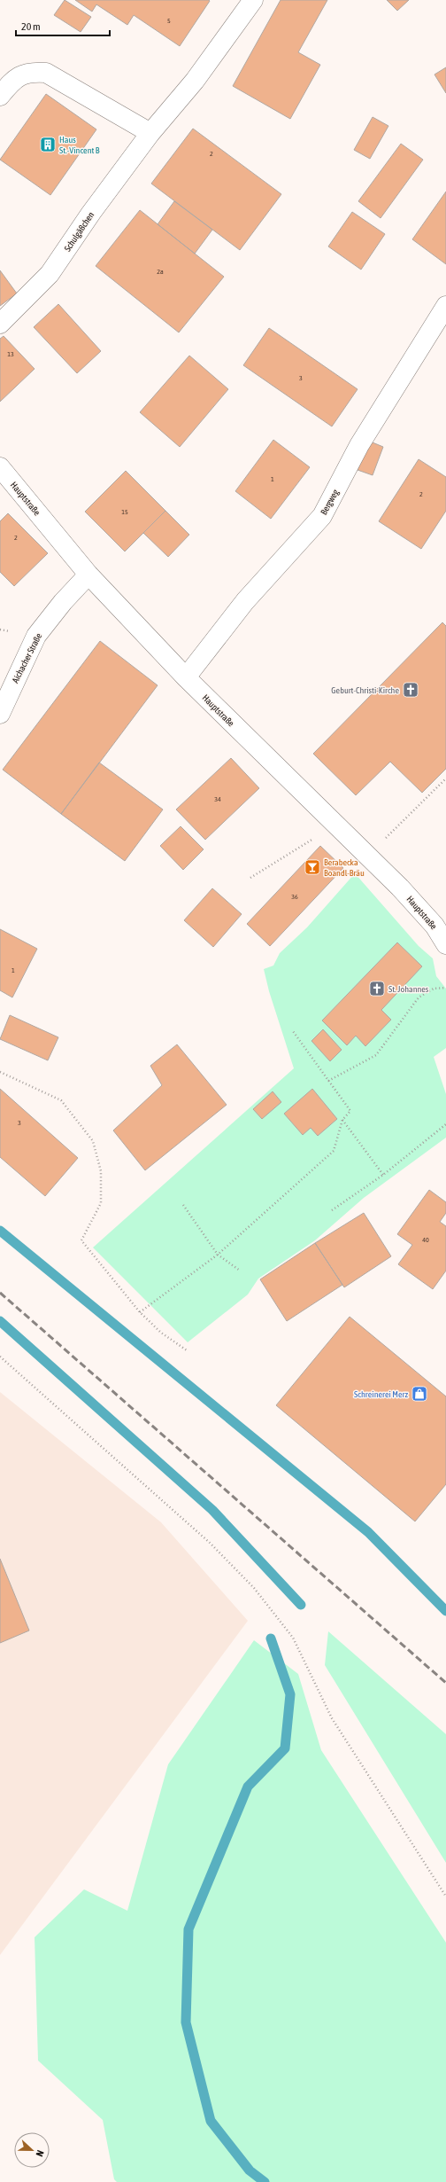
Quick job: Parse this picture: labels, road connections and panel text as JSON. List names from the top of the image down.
{
  "streets": {
    "street": [
      "Schulgäßchen",
      "Hauptstraße",
      "Bergweg",
      "Aichacher Straße"
    ]
  },
  "crossings": [
    ["Hauptstraße", "Bergweg"],
    ["Hauptstraße", "Aichacher Straße"]
  ],
  "places": {
    "building": ["Haus St.-Vincent B"],
    "church": ["Geburt-Christi-Kirche", "St. Johannes"],
    "bar": ["Berabecka Boandl-Bräu"],
    "shop": ["Schreinerei Merz"]
  },
  "house_numbers": [
    "5",
    "2",
    "2a",
    "13",
    "3",
    "1",
    "2",
    "15",
    "2",
    "34",
    "36",
    "1",
    "3",
    "40"
  ],
  "scale_bar": "20 m",
  "north": "right"
}
